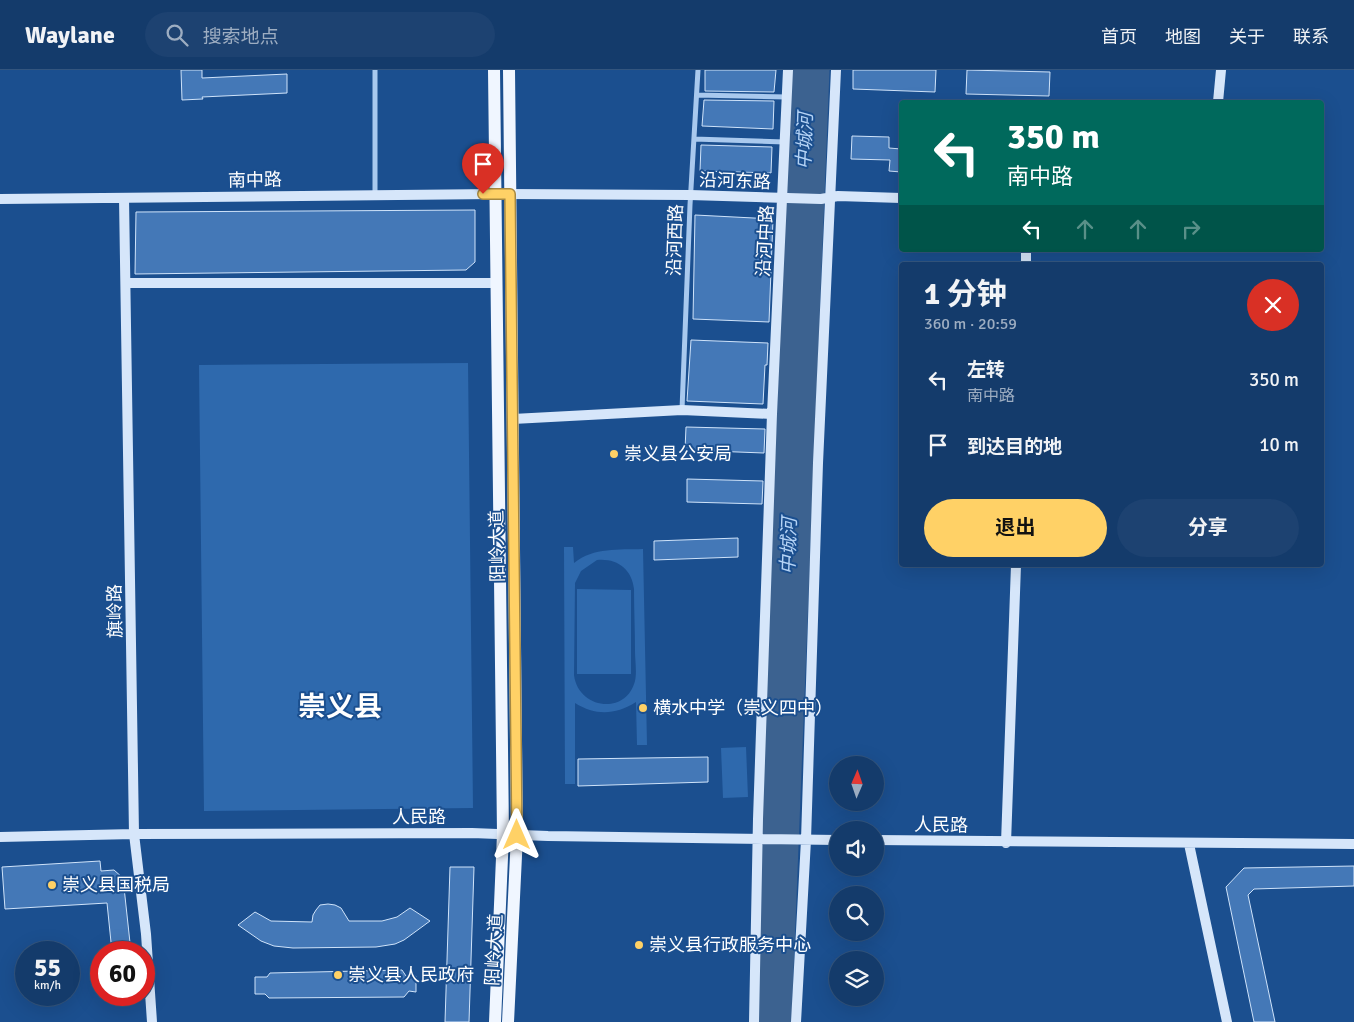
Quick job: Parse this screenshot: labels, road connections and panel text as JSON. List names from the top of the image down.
{
  "streets": {
    "main road": ["阳岭大道"],
    "street": [
      "南中路",
      "沿河东路",
      "沿河西路",
      "沿河中路",
      "旗岭路",
      "人民路"
    ]
  },
  "crossings": [
    ["南中路", "沿河东路"],
    ["南中路", "阳岭大道"],
    ["南中路", "旗岭路"],
    ["沿河东路", "沿河西路"],
    ["沿河东路", "沿河中路"],
    ["沿河东路", "阳岭大道"],
    ["沿河中路", "人民路"],
    ["阳岭大道", "人民路"],
    ["旗岭路", "人民路"]
  ],
  "districts": ["崇义县"],
  "water": ["中城河"],
  "places": [
    "崇义县公安局",
    "横水中学（崇义四中）",
    "崇义县国税局",
    "崇义县行政服务中心",
    "崇义县人民政府"
  ],
  "north": "top",
  "page": {
    "header": "Waylane",
    "search": "搜索地点",
    "nav": [
      "首页",
      "地图",
      "关于",
      "联系"
    ],
    "turn": ["350 m", "南中路"],
    "heading": ["1 分钟", "360 m · 20:59"],
    "list": [
      {
        "name": "左转",
        "note": "南中路",
        "value": "350 m"
      },
      {
        "name": "到达目的地",
        "value": "10 m"
      }
    ],
    "buttons": ["退出", "分享"],
    "speed": "55 km/h",
    "limit": "60"
  }
}
